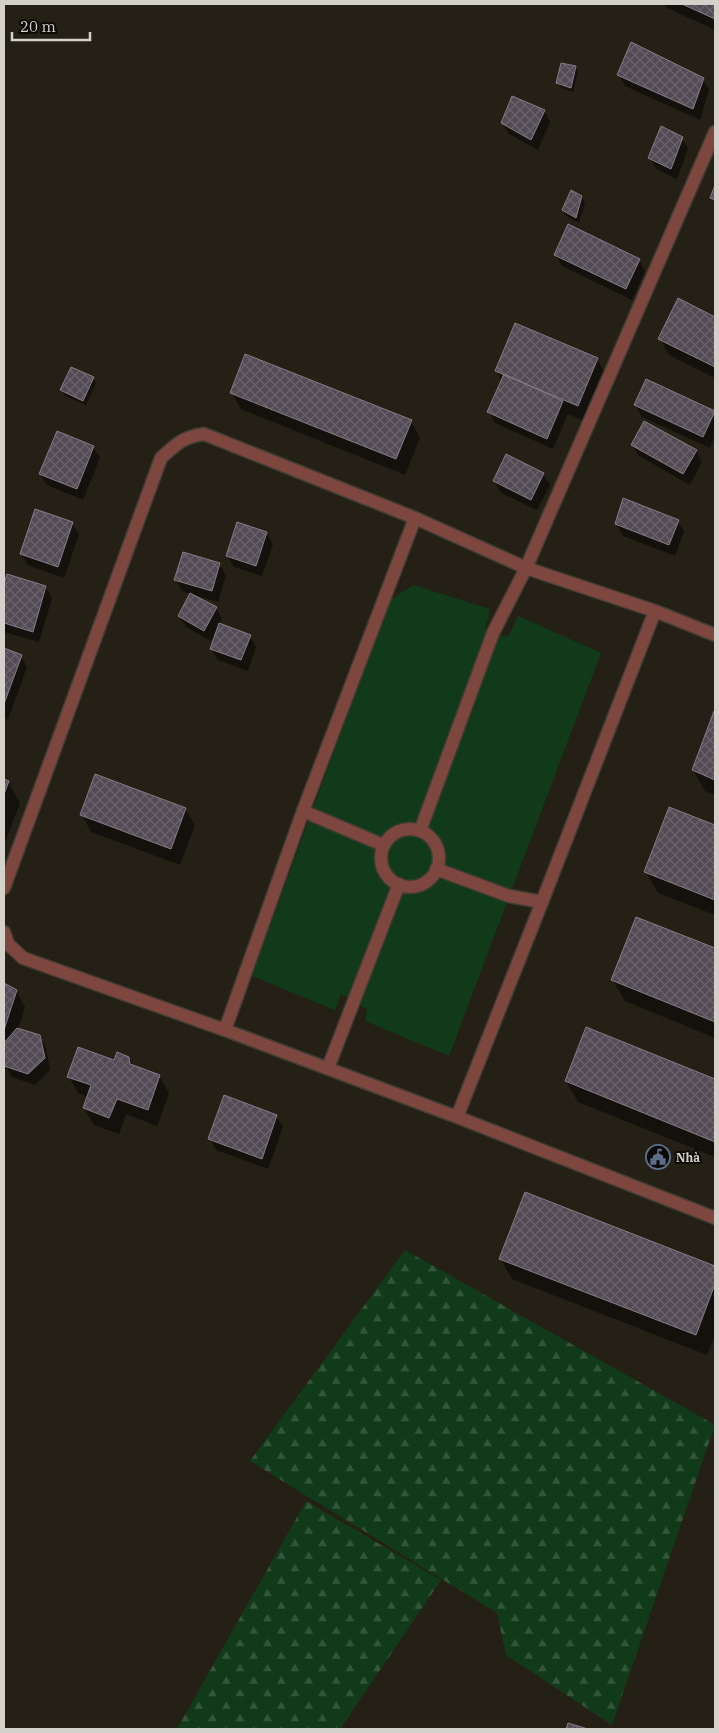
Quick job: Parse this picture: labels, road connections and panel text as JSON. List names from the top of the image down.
{
  "places": {
    "public building": ["Nhà"]
  },
  "scale_bar": "20 m"
}
